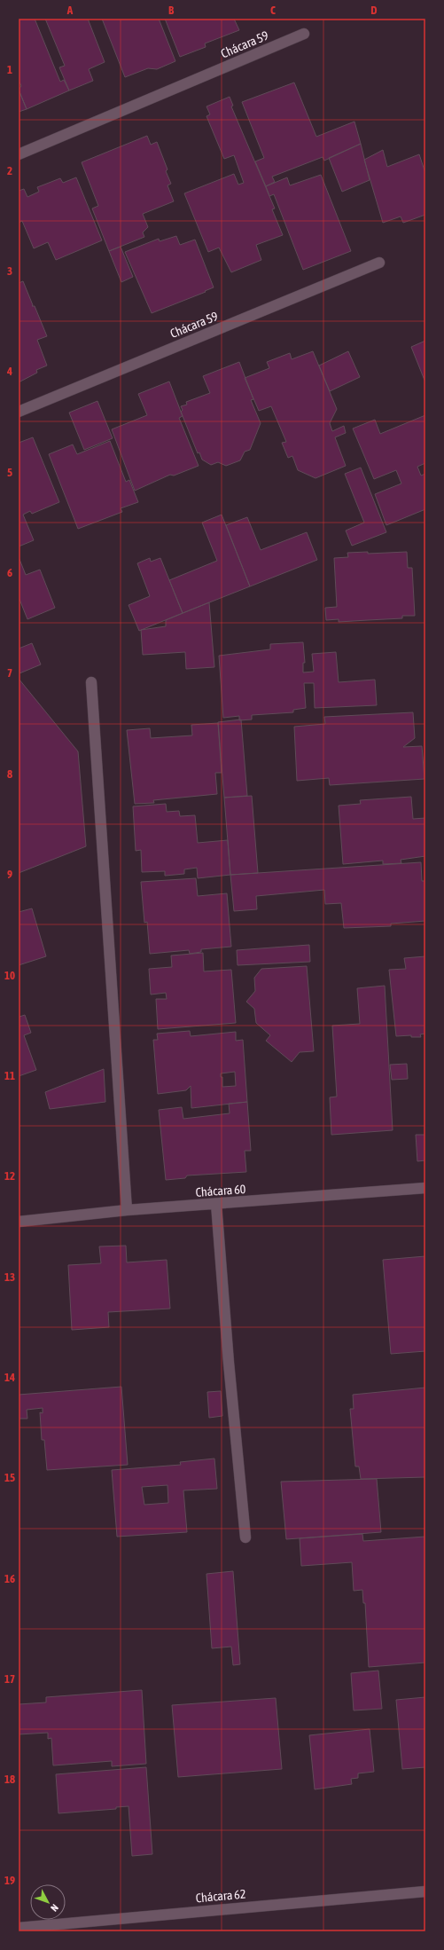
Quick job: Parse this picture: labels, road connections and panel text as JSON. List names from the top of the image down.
{
  "streets": {
    "street": ["Chácara 59", "Chácara 60", "Chácara 62"]
  },
  "north": "bottom right",
  "grid": {
    "columns": [
      "A",
      "B",
      "C",
      "D"
    ],
    "rows": [
      "1",
      "2",
      "3",
      "4",
      "5",
      "6",
      "7",
      "8",
      "9",
      "10",
      "11",
      "12",
      "13",
      "14",
      "15",
      "16",
      "17",
      "18",
      "19"
    ]
  }
}
